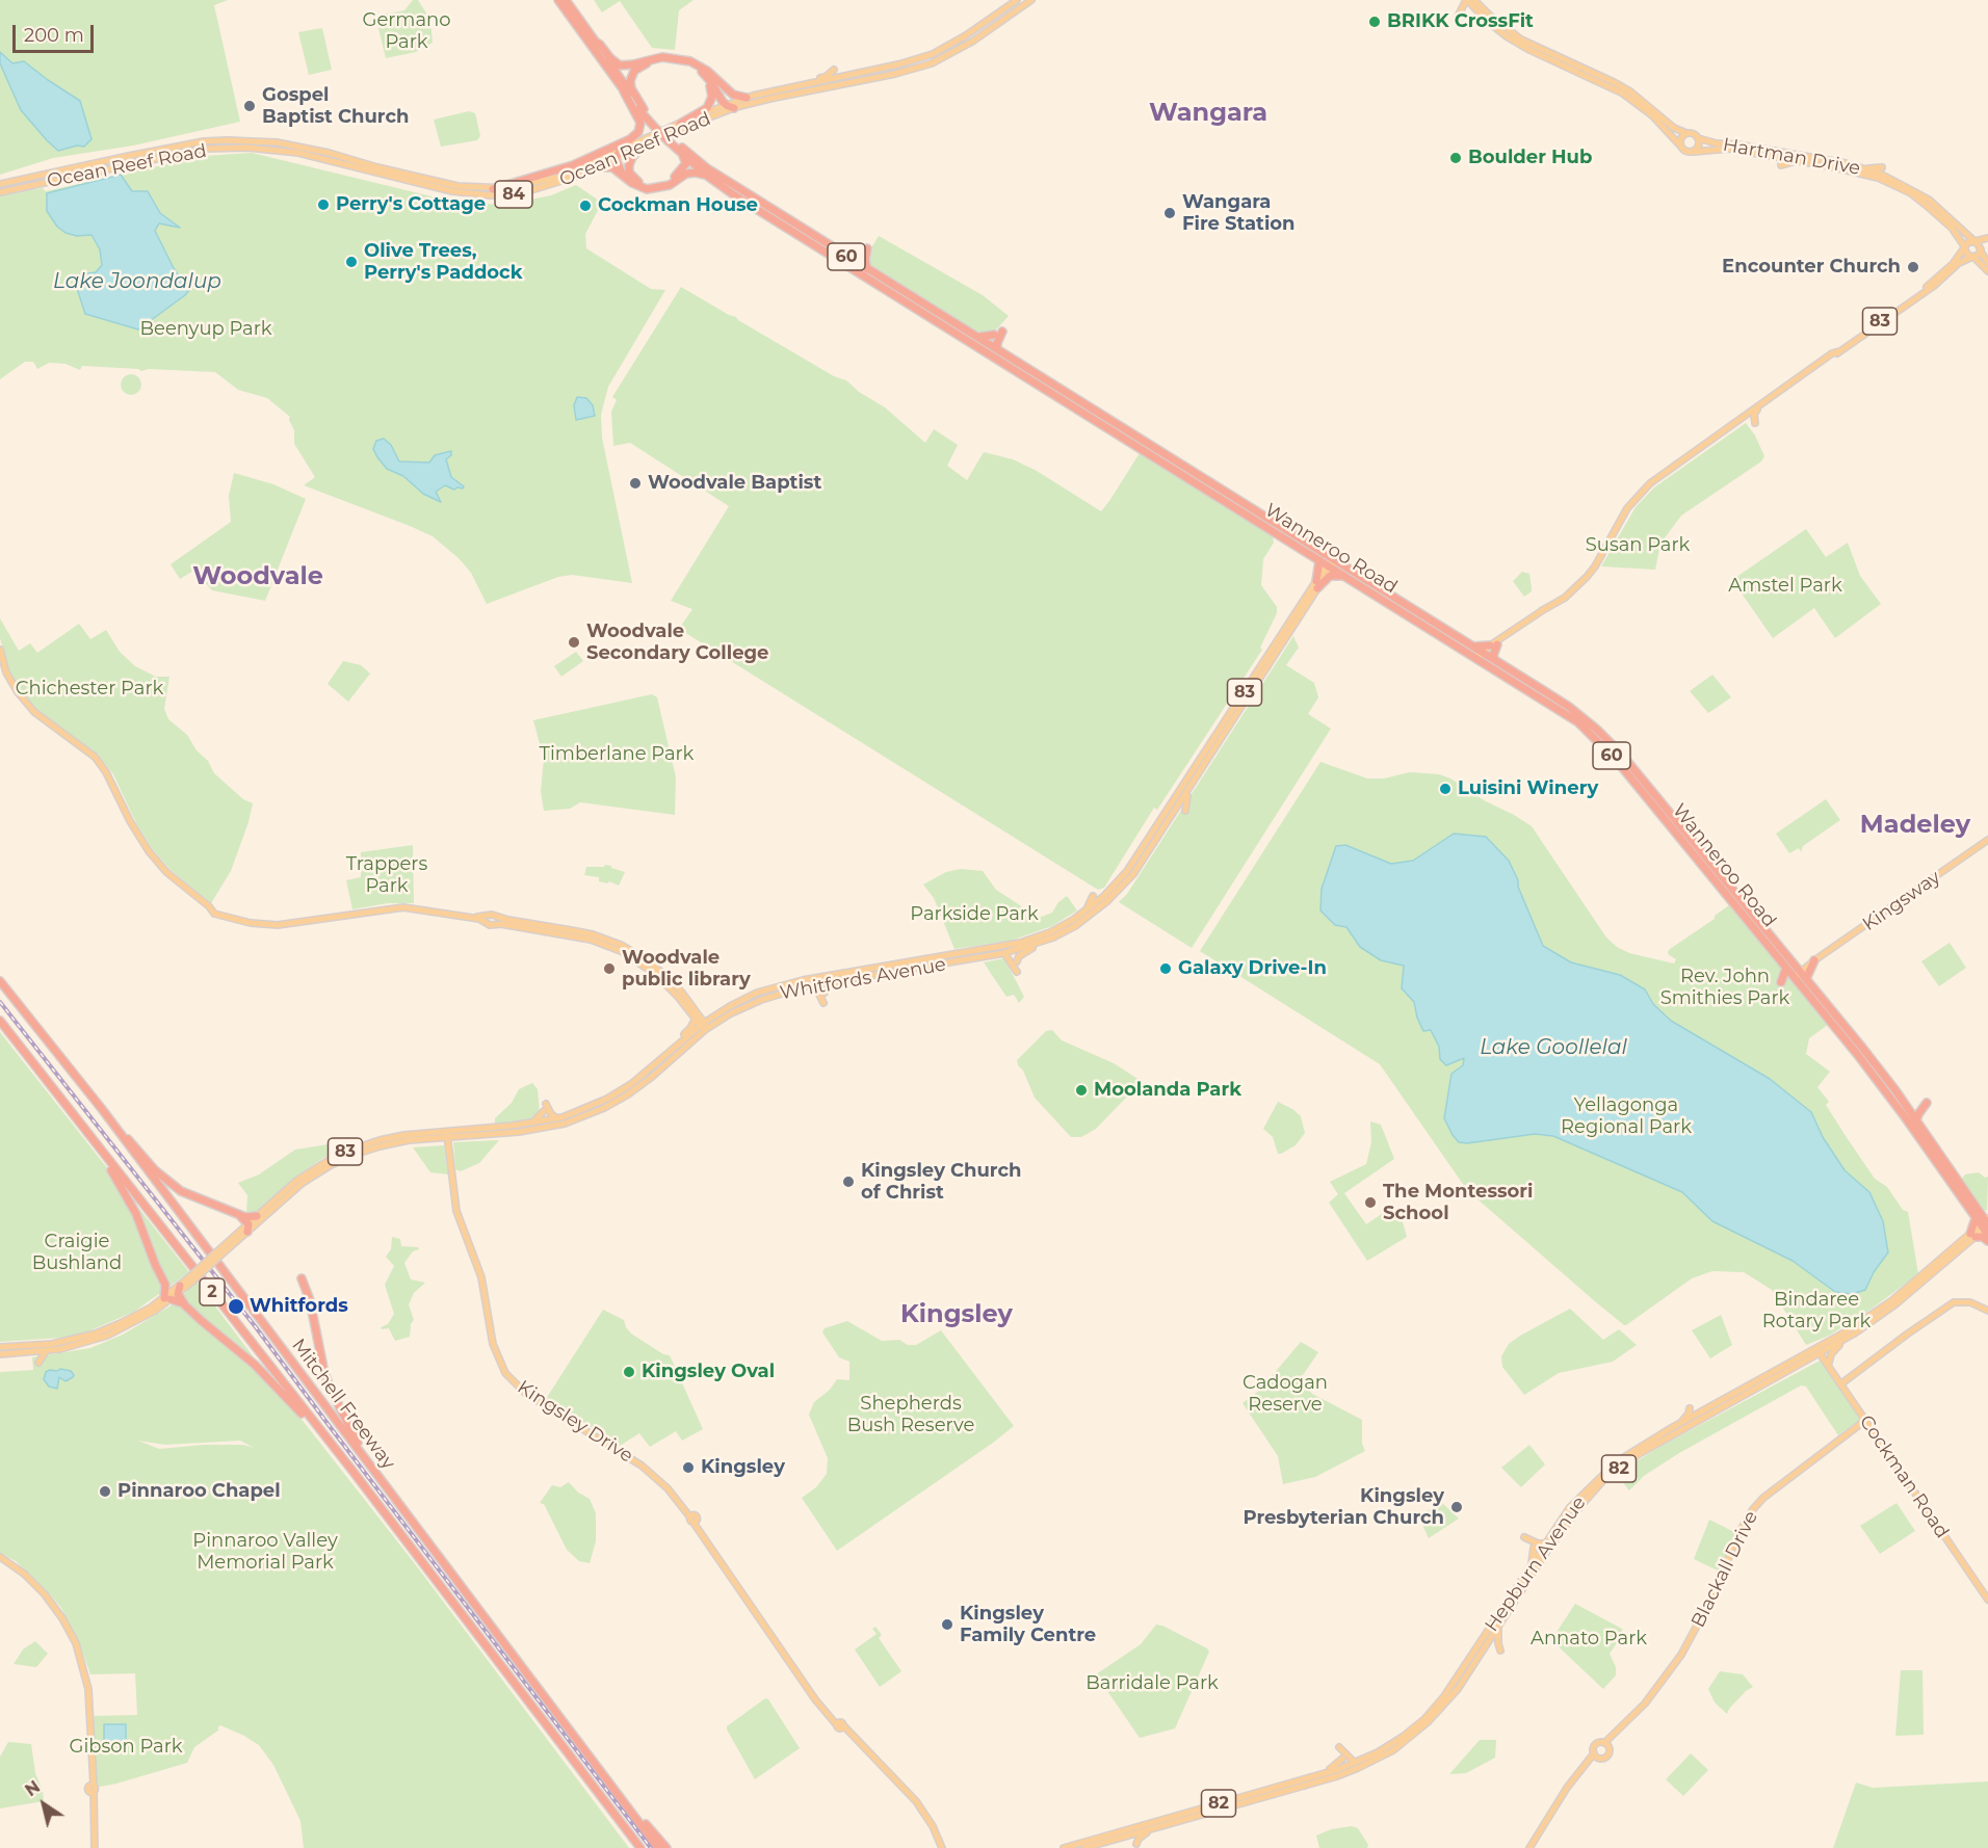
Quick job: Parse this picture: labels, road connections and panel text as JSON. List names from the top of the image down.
{
  "streets": {
    "highway": [
      "60",
      "Wanneroo Road",
      "2",
      "Mitchell Freeway"
    ],
    "main road": [
      "Ocean Reef Road",
      "Hartman Drive",
      "84",
      "83",
      "Kingsway",
      "Whitfords Avenue",
      "Kingsley Drive",
      "82",
      "Cockman Road",
      "Hepburn Avenue",
      "Blackall Drive"
    ]
  },
  "crossings": [
    ["Hartman Drive", "83"],
    ["60", "Wanneroo Road"],
    ["83", "Wanneroo Road"],
    ["Wanneroo Road", "Kingsway"],
    ["Wanneroo Road", "Whitfords Avenue"],
    ["Wanneroo Road", "Hepburn Avenue"],
    ["Whitfords Avenue", "Kingsley Drive"],
    ["Cockman Road", "Hepburn Avenue"],
    ["Cockman Road", "Blackall Drive"]
  ],
  "districts": [
    "Wangara",
    "Woodvale",
    "Madeley",
    "Kingsley"
  ],
  "water": ["Lake Joondalup", "Lake Goollelal"],
  "parks": [
    "Germano Park",
    "Beenyup Park",
    "Susan Park",
    "Amstel Park",
    "Chichester Park",
    "Timberlane Park",
    "Trappers Park",
    "Parkside Park",
    "Rev. John Smithies Park",
    "Yellagonga Regional Park",
    "Craigie Bushland",
    "Bindaree Rotary Park",
    "Cadogan Reserve",
    "Shepherds Bush Reserve",
    "Pinnaroo Valley Memorial Park",
    "Annato Park",
    "Barridale Park",
    "Gibson Park"
  ],
  "places": [
    "BRIKK CrossFit",
    "Gospel Baptist Church",
    "Boulder Hub",
    "Perry's Cottage",
    "Cockman House",
    "Wangara Fire Station",
    "Olive Trees, Perry's Paddock",
    "Encounter Church",
    "Woodvale Baptist",
    "Woodvale Secondary College",
    "Luisini Winery",
    "Woodvale public library",
    "Galaxy Drive-In",
    "Moolanda Park",
    "Kingsley Church of Christ",
    "The Montessori School",
    "Whitfords",
    "Kingsley Oval",
    "Kingsley",
    "Pinnaroo Chapel",
    "Kingsley Presbyterian Church",
    "Kingsley Family Centre"
  ],
  "scale_bar": "200 m",
  "north": "top left"
}
